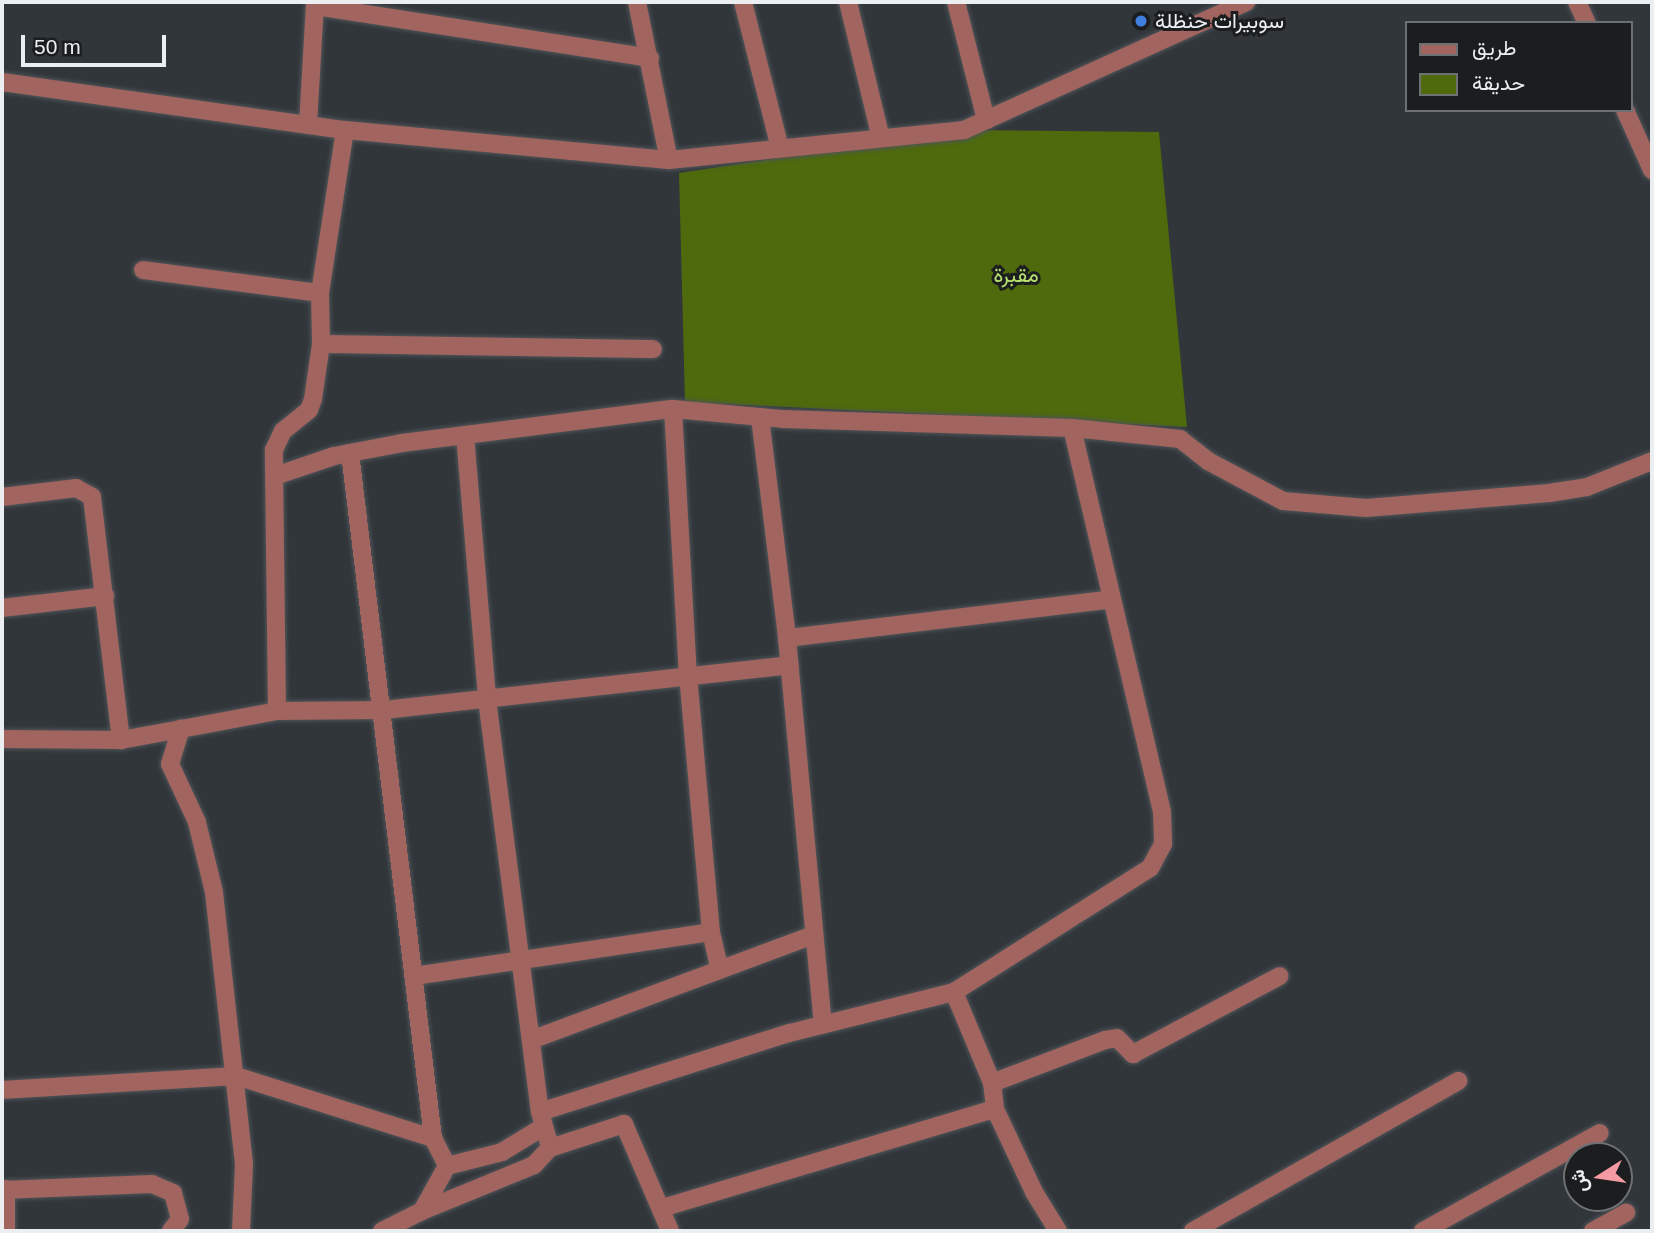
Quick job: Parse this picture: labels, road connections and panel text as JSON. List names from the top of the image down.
{
  "parks": ["مقبرة"],
  "places": ["سوبيرات حنظلة"],
  "legend": ["طريق", "حديقة"],
  "scale_bar": "50 m",
  "north": "left"
}
